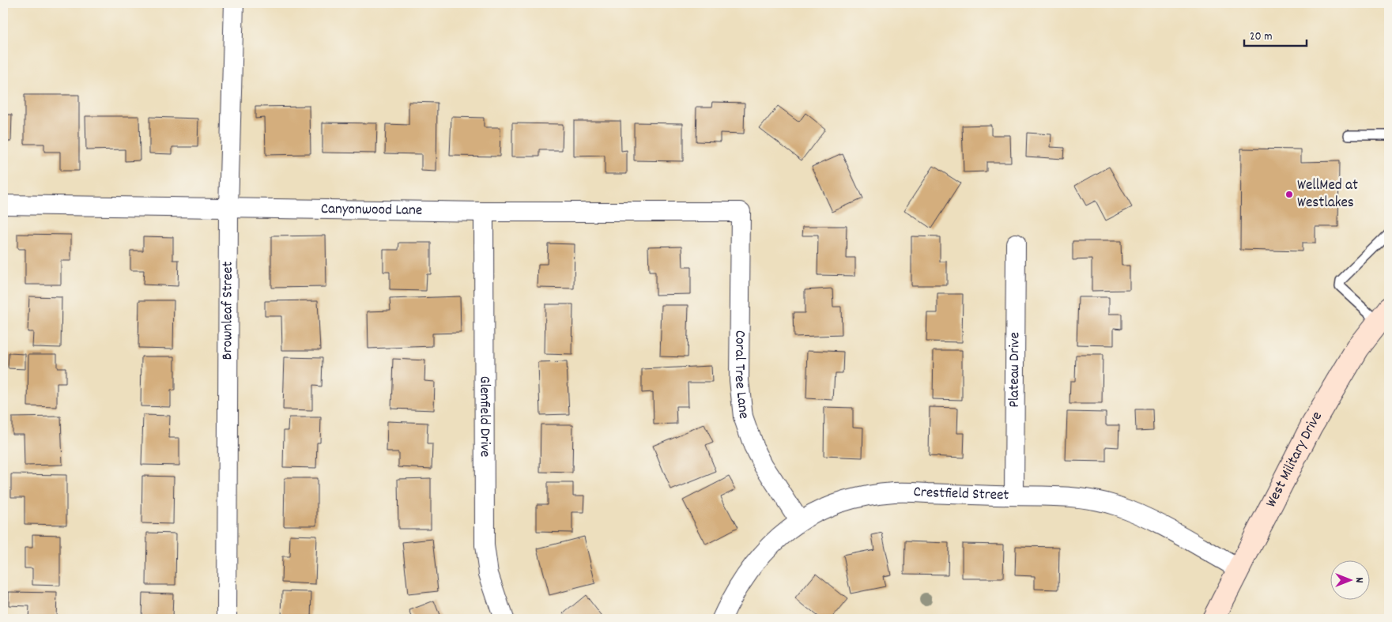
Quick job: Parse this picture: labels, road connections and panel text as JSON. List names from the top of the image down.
{
  "streets": {
    "main road": ["West Military Drive"],
    "street": [
      "Canyonwood Lane",
      "Brownleaf Street",
      "Plateau Drive",
      "Coral Tree Lane",
      "Glenfield Drive",
      "Crestfield Street"
    ]
  },
  "crossings": [
    ["Canyonwood Lane", "Brownleaf Street"],
    ["Canyonwood Lane", "Coral Tree Lane"],
    ["Canyonwood Lane", "Glenfield Drive"],
    ["Plateau Drive", "Crestfield Street"],
    ["Coral Tree Lane", "Crestfield Street"],
    ["West Military Drive", "Crestfield Street"]
  ],
  "places": ["WellMed at Westlakes"],
  "scale_bar": "20 m",
  "north": "right"
}
